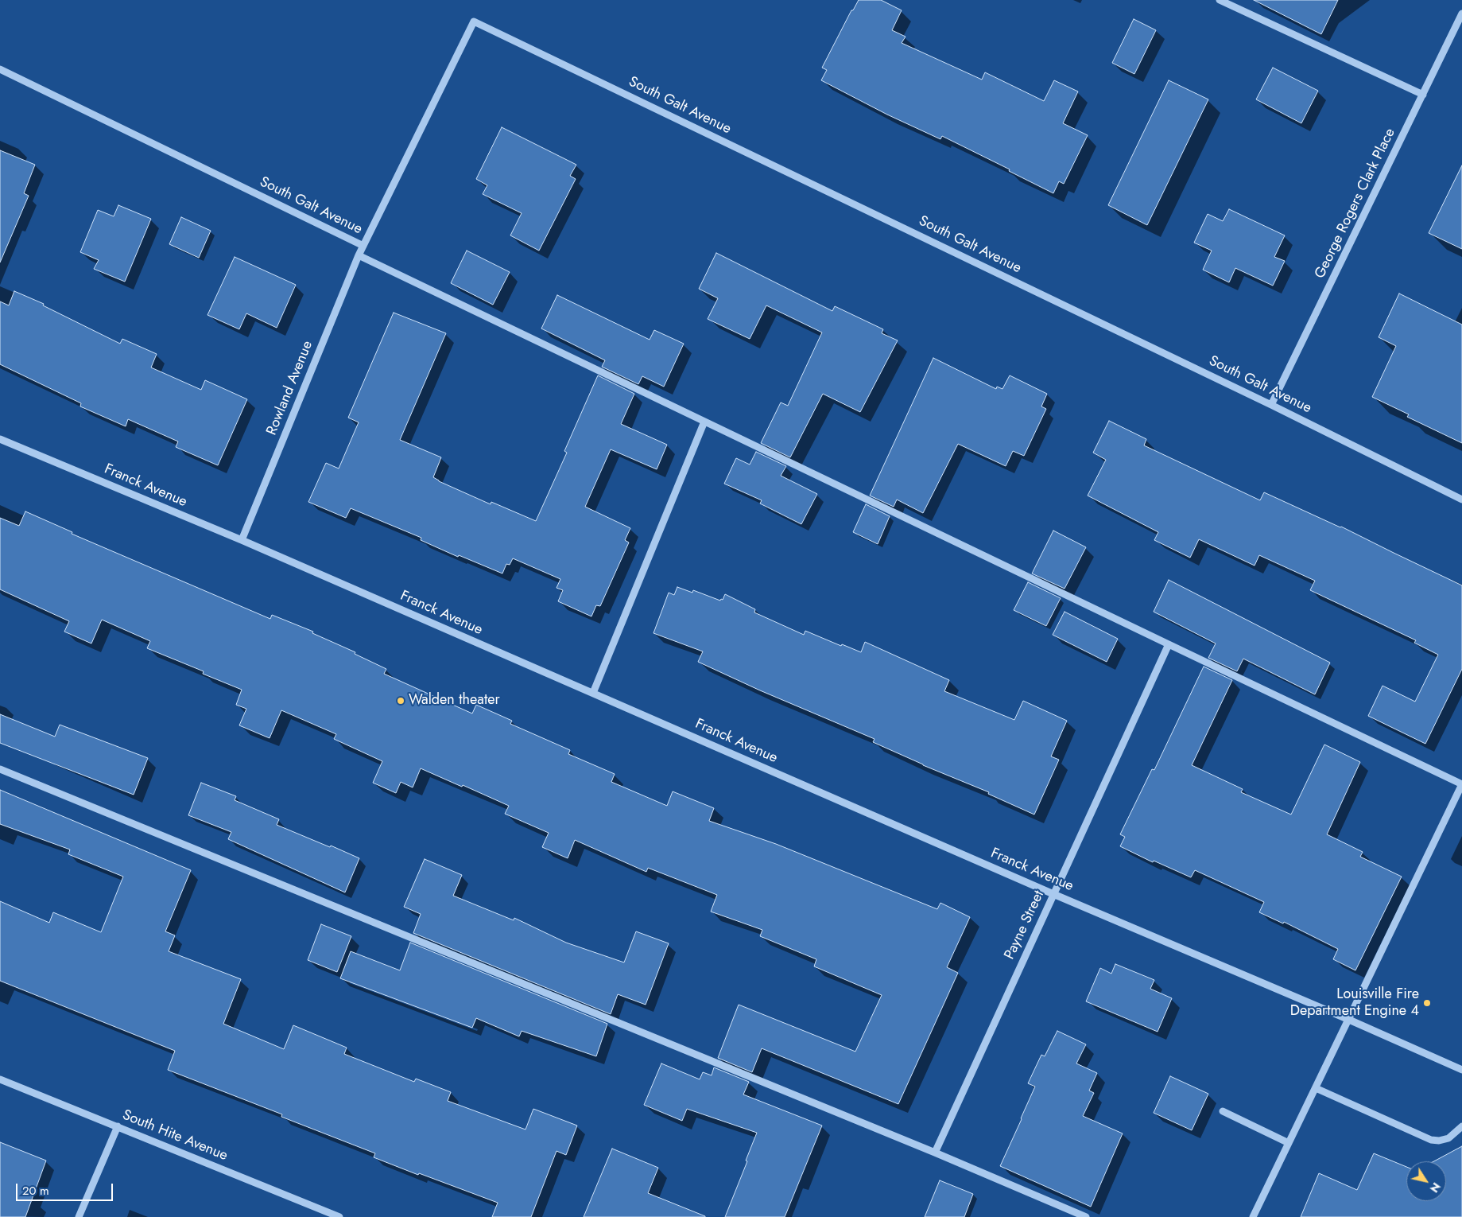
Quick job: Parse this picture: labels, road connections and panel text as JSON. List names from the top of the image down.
{
  "streets": {
    "street": [
      "South Galt Avenue",
      "George Rogers Clark Place",
      "Rowland Avenue",
      "Franck Avenue",
      "Payne Street",
      "South Hite Avenue"
    ]
  },
  "crossings": [
    ["South Galt Avenue", "George Rogers Clark Place"],
    ["South Galt Avenue", "Rowland Avenue"],
    ["Rowland Avenue", "Franck Avenue"],
    ["Franck Avenue", "Payne Street"]
  ],
  "places": ["Walden theater", "Louisville Fire Department Engine 4"],
  "scale_bar": "20 m",
  "north": "bottom right"
}
